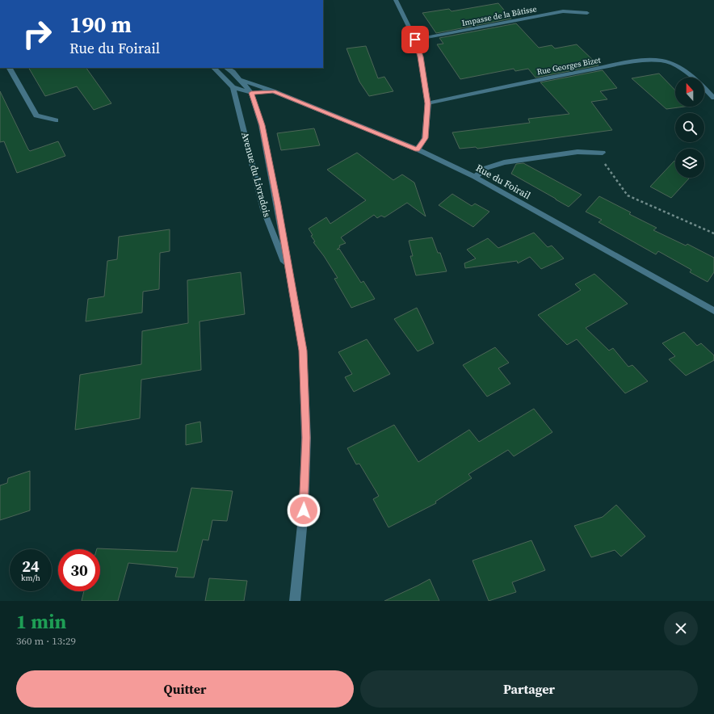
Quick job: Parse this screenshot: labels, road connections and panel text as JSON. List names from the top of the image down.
{
  "streets": {
    "street": [
      "Impasse de la Bâtisse",
      "Rue Georges Bizet",
      "Avenue du Livradois",
      "Rue du Foirail"
    ]
  },
  "crossings": [
    ["Avenue du Livradois", "Rue du Foirail"]
  ],
  "north": "top",
  "page": {
    "turn": ["190 m", "Rue du Foirail"],
    "speed": "24 km/h",
    "limit": "30",
    "heading": ["1 min", "360 m · 13:29"],
    "buttons": ["Quitter", "Partager"]
  }
}
